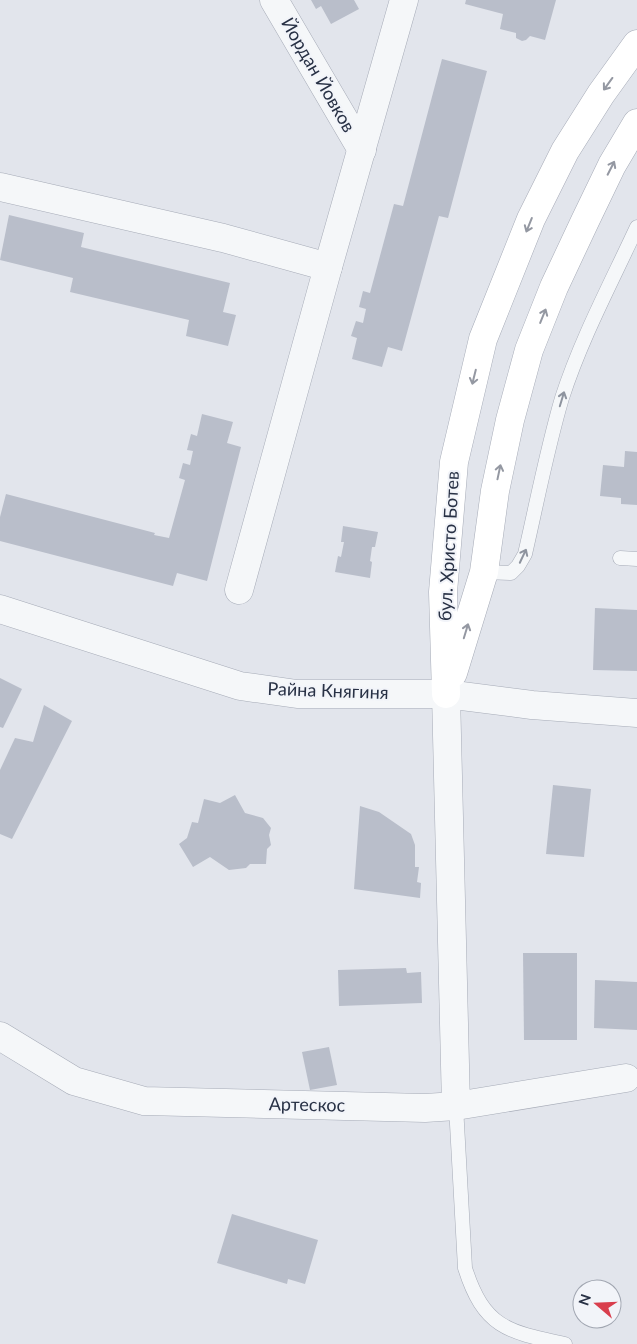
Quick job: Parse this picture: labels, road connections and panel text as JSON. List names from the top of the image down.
{
  "streets": {
    "main road": ["бул. Христо Ботев"],
    "street": ["Йордан Йовков", "Райна Княгиня", "Артескос"]
  },
  "crossings": [
    ["бул. Христо Ботев", "Райна Княгиня"]
  ],
  "north": "left"
}
